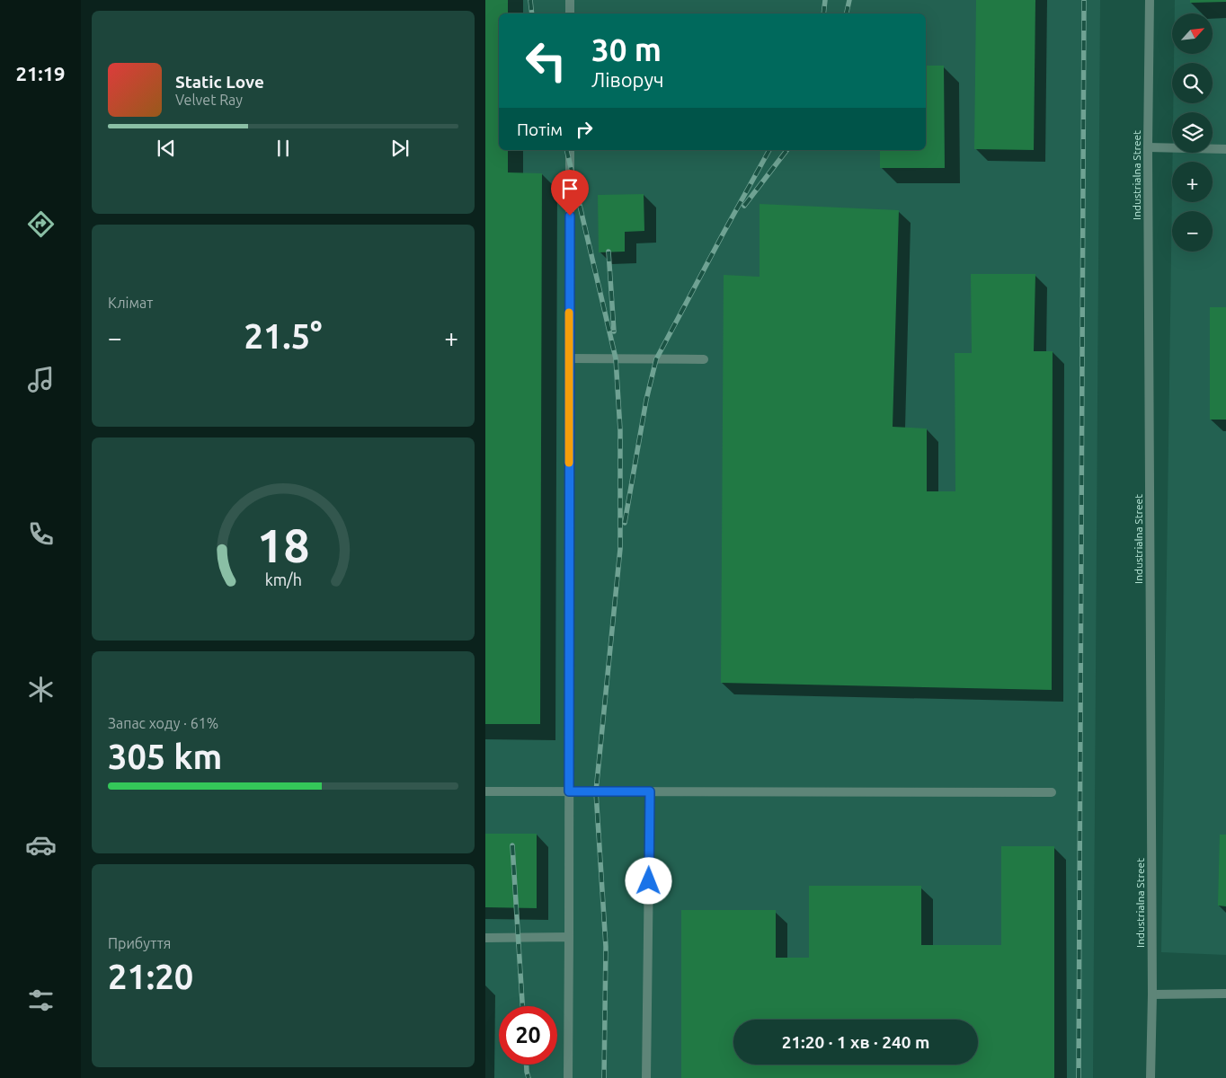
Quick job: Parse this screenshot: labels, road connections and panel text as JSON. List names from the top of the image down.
{
  "streets": {
    "street": ["Industrialna Street"]
  },
  "north": "top right",
  "page": {
    "tabs": "21:19",
    "map_buttons": ["+", "−"],
    "turn": ["30 m", "Ліворуч"],
    "song": ["Static Love", "Velvet Ray"],
    "then": "Потім",
    "tile": [
      "Клімат",
      ["Запас ходу · 61%", "305 km"],
      ["Прибуття", "21:20"]
    ],
    "heat": ["−", "21.5°", "+"],
    "limit": "20",
    "trip": "21:20 · 1 хв · 240 m",
    "gauge": ["18", "km/h"]
  }
}
